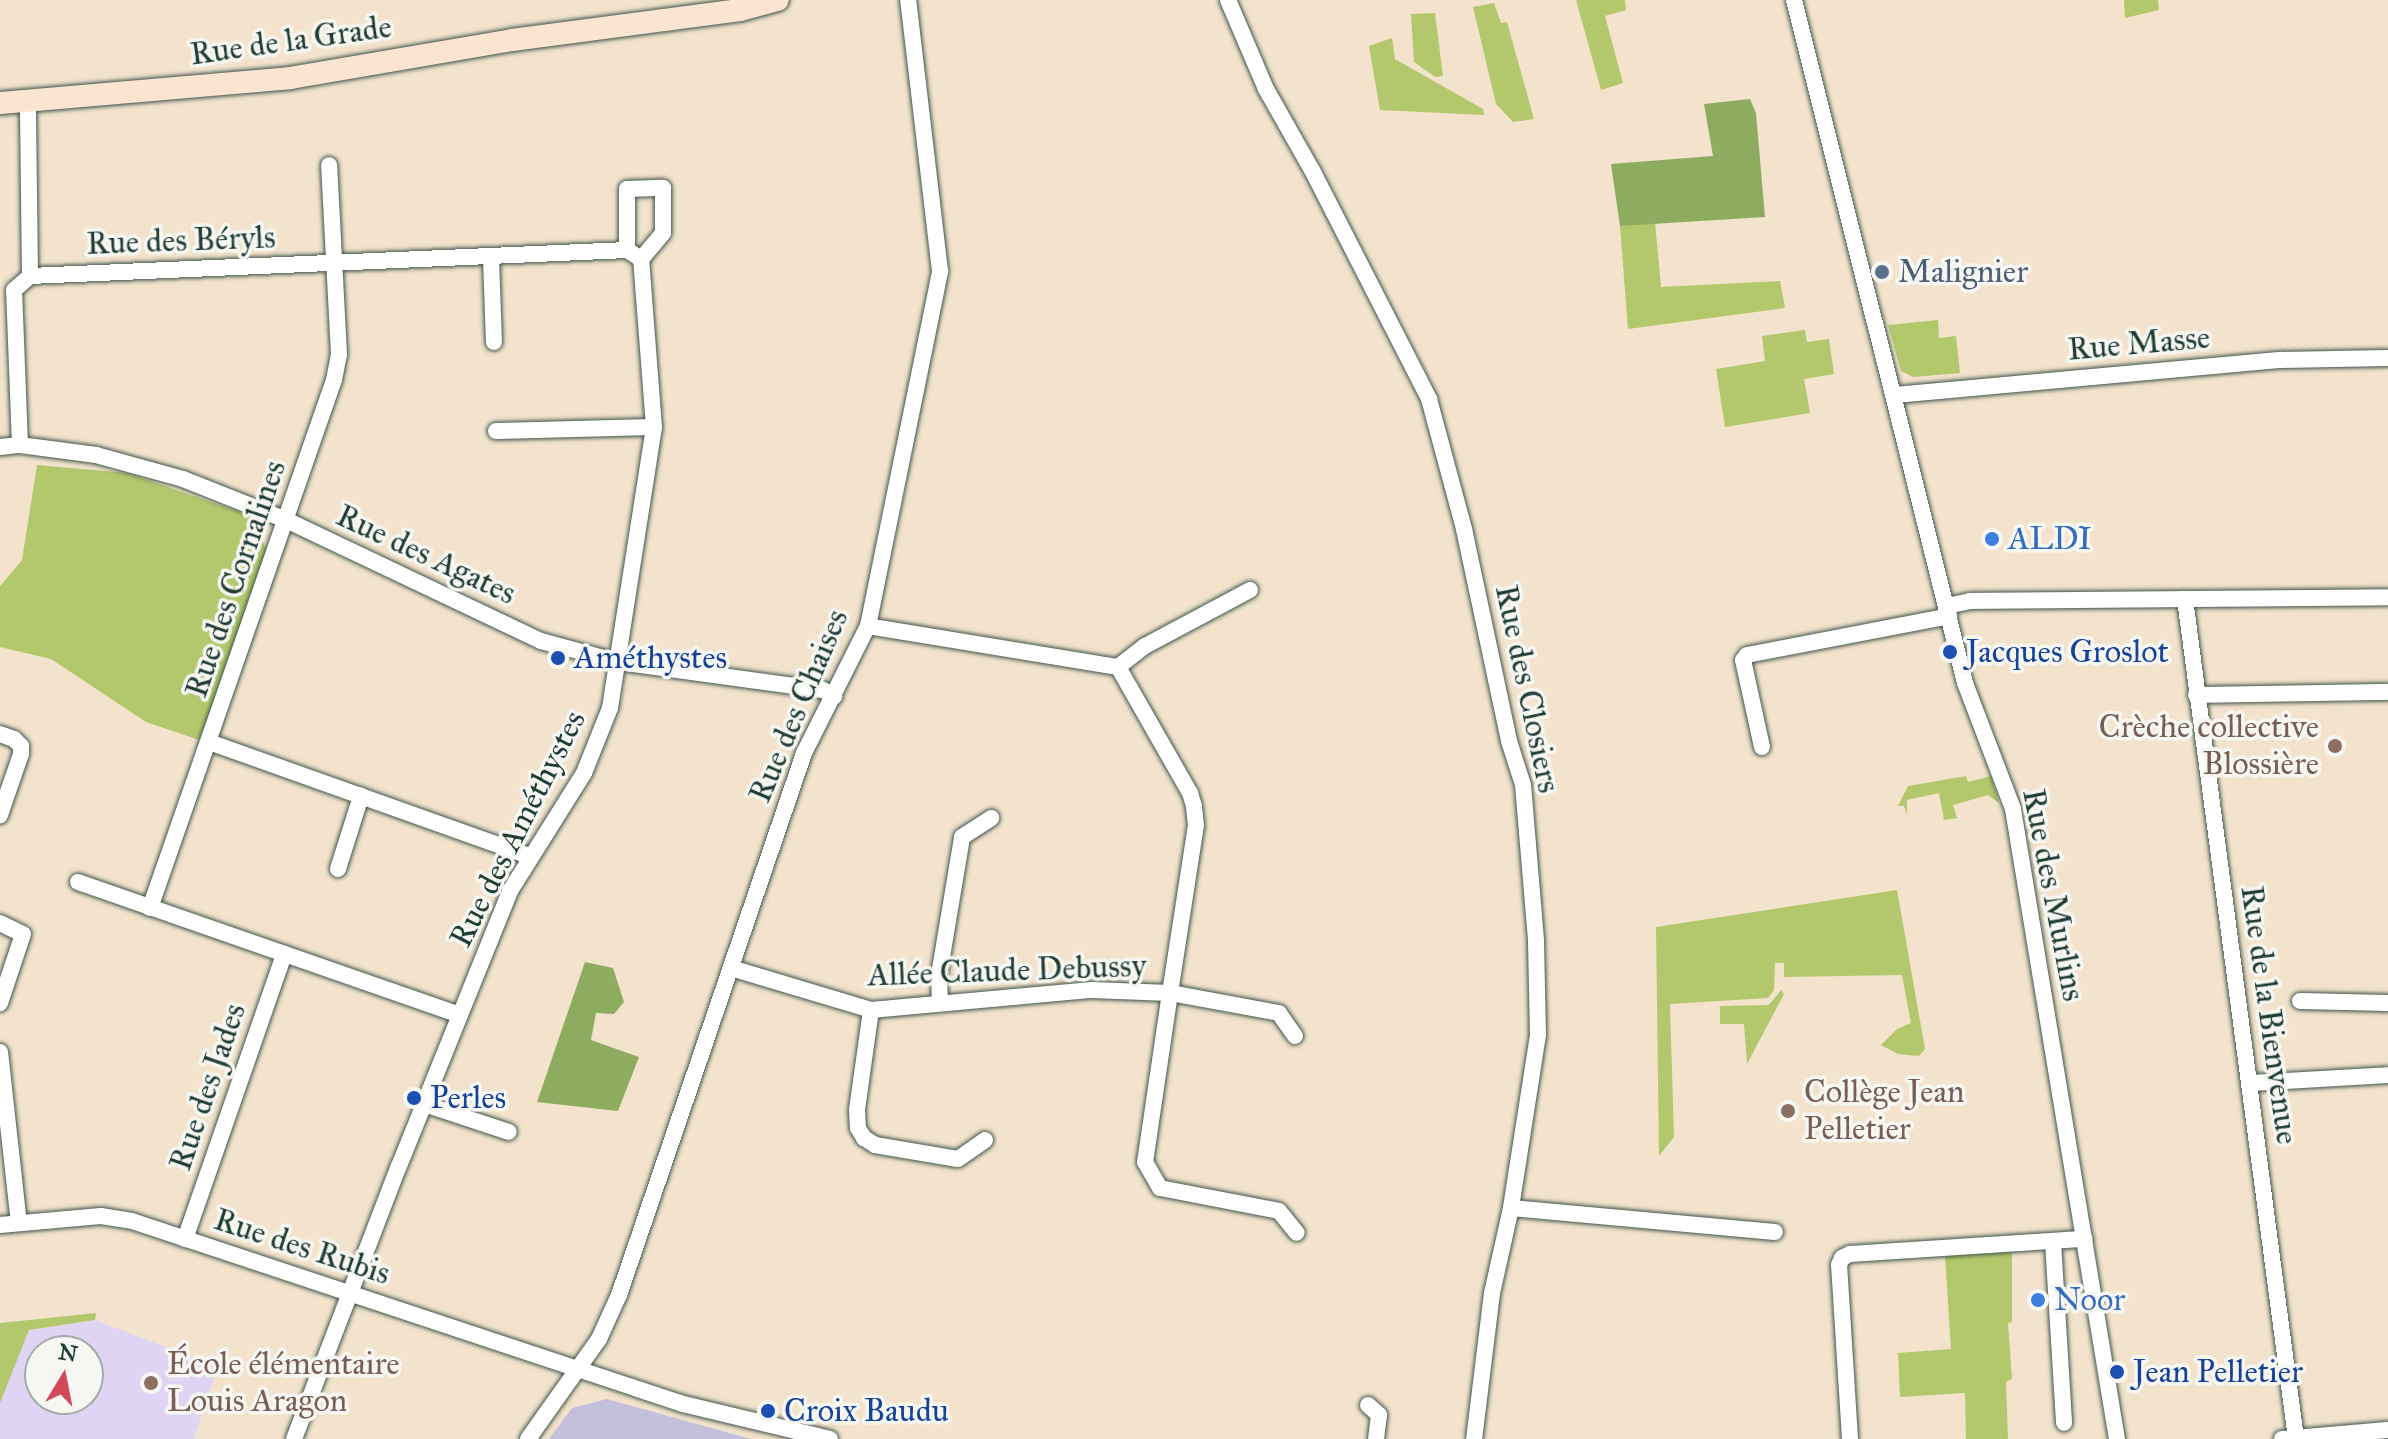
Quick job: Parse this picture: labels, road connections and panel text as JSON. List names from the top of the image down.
{
  "streets": {
    "street": [
      "Rue de la Grade",
      "Rue des Béryls",
      "Rue Masse",
      "Rue des Agates",
      "Rue des Cornalines",
      "Rue des Closiers",
      "Rue des Chaises",
      "Rue des Améthystes",
      "Rue des Murlins",
      "Allée Claude Debussy",
      "Rue de la Bienvenue",
      "Rue des Jades",
      "Rue des Rubis"
    ]
  },
  "crossings": [
    ["Rue des Béryls", "Rue des Cornalines"],
    ["Rue des Béryls", "Rue des Améthystes"],
    ["Rue Masse", "Rue des Murlins"],
    ["Rue des Agates", "Rue des Cornalines"],
    ["Rue des Agates", "Rue des Chaises"],
    ["Rue des Agates", "Rue des Améthystes"],
    ["Rue des Chaises", "Allée Claude Debussy"],
    ["Rue des Chaises", "Rue des Rubis"],
    ["Rue des Améthystes", "Rue des Rubis"],
    ["Rue des Jades", "Rue des Rubis"]
  ],
  "places": [
    "Malignier",
    "ALDI",
    "Jacques Groslot",
    "Améthystes",
    "Crèche collective Blossière",
    "Perles",
    "Collège Jean Pelletier",
    "Noor",
    "Jean Pelletier",
    "École élémentaire Louis Aragon",
    "Croix Baudu"
  ],
  "north": "top"
}
